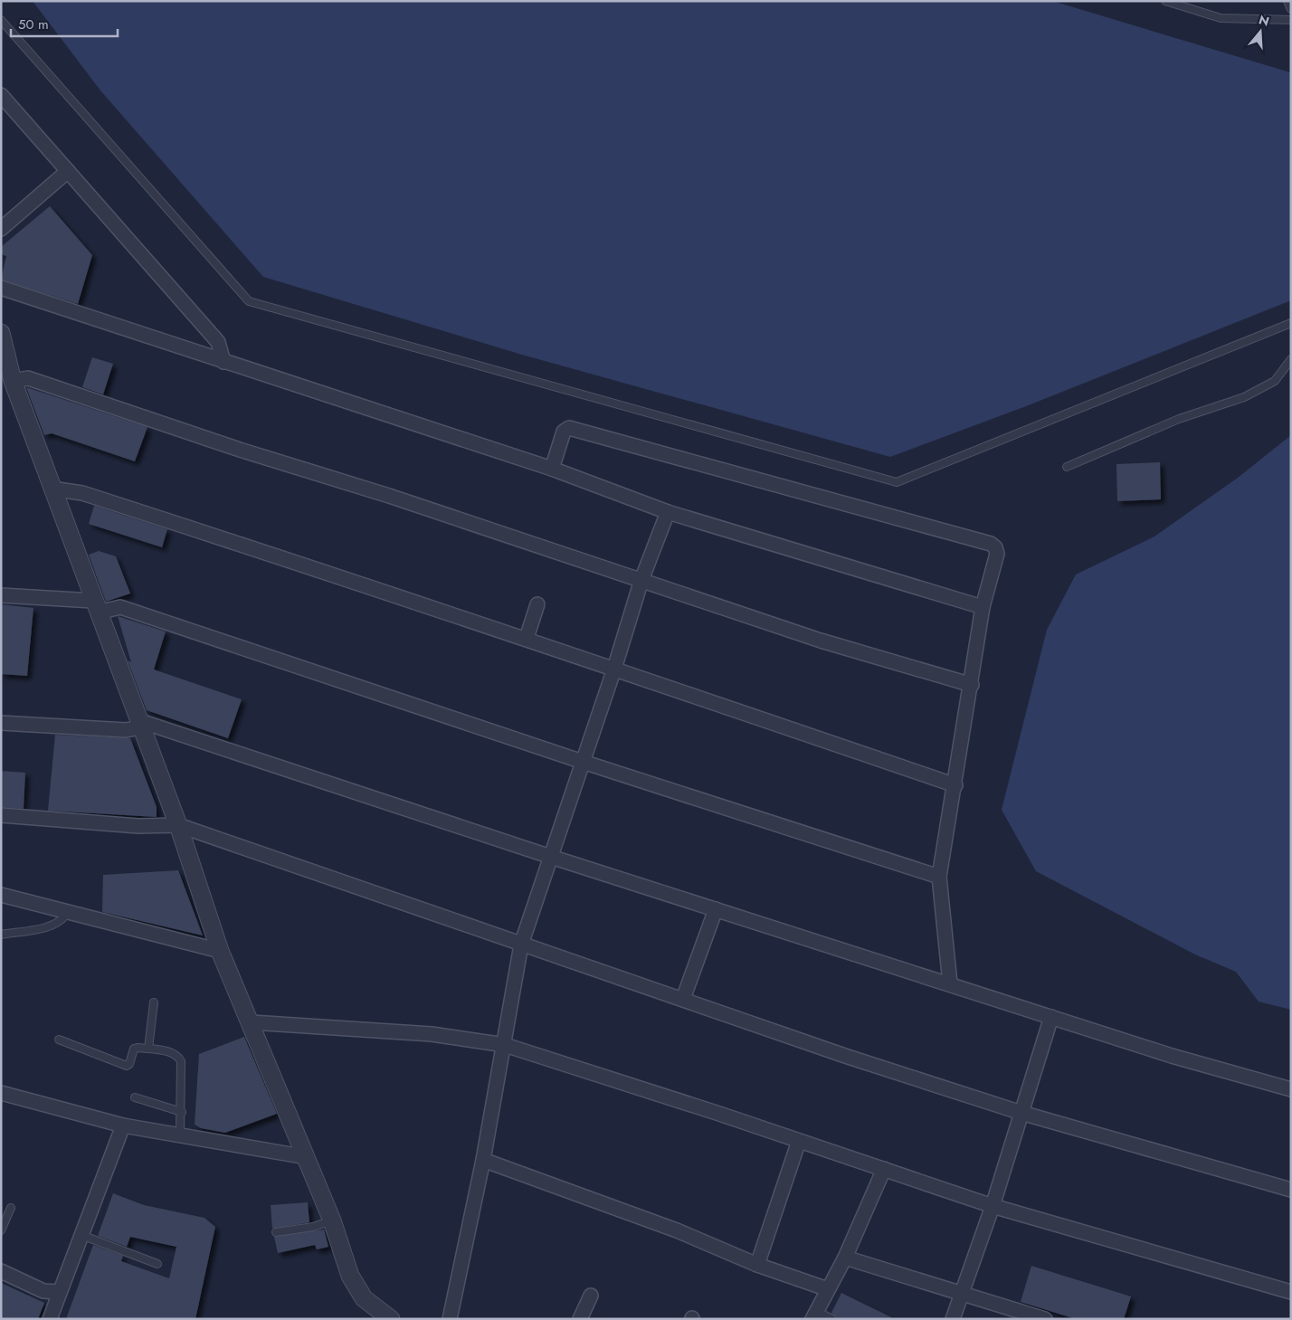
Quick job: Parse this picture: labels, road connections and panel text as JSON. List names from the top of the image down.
{
  "scale_bar": "50 m",
  "north": "top"
}
